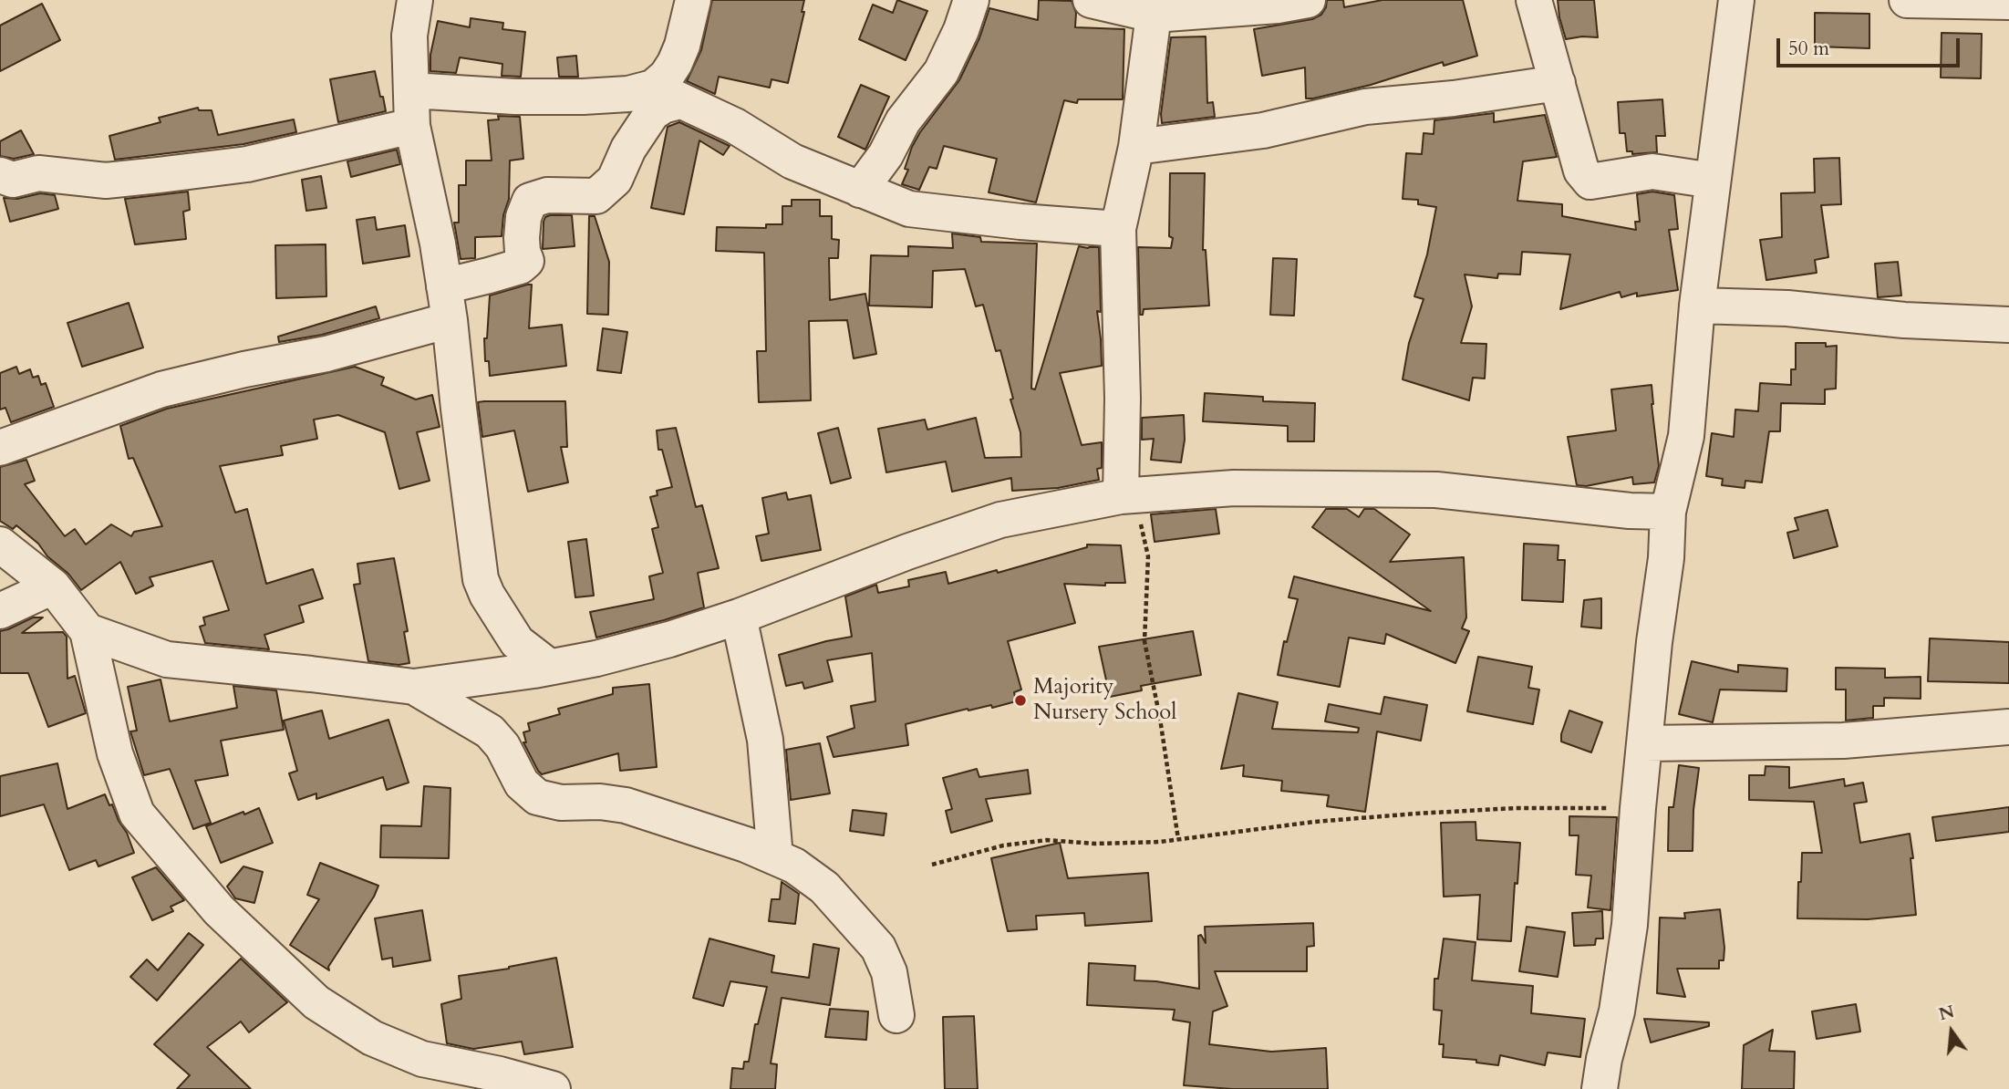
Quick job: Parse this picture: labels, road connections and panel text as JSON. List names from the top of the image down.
{
  "places": ["Majority Nursery School"],
  "scale_bar": "50 m",
  "north": "top"
}
